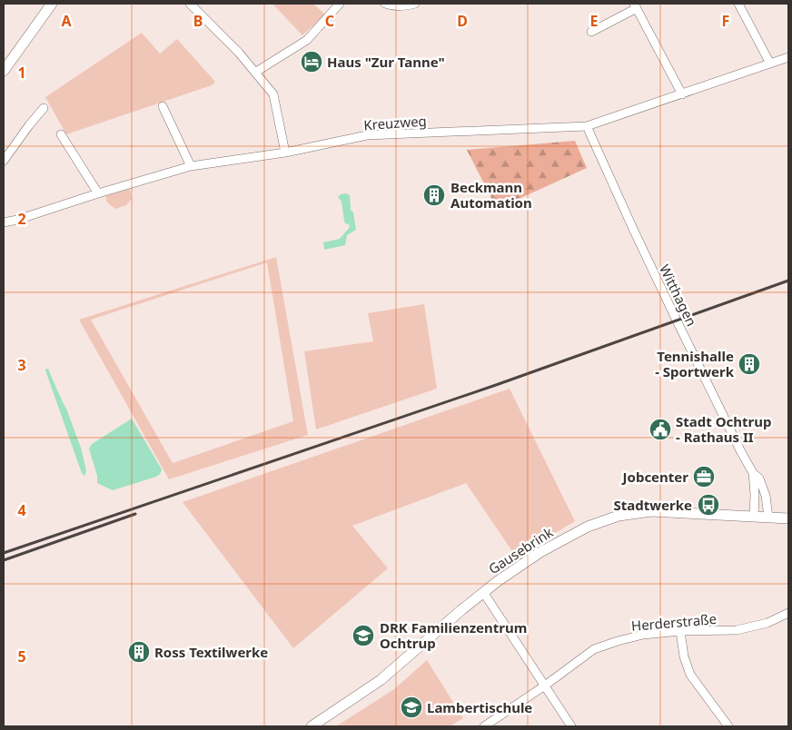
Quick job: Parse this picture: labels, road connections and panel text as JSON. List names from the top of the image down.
{
  "streets": {
    "main road": ["Gausebrink"],
    "street": ["Kreuzweg", "Witthagen", "Herderstraße"]
  },
  "crossings": [
    ["Kreuzweg", "Witthagen"],
    ["Witthagen", "Gausebrink"]
  ],
  "places": {
    "hotel": ["Haus \"Zur Tanne\""],
    "building": ["Beckmann Automation", "Tennishalle - Sportwerk", "Ross Textilwerke"],
    "public building": ["Stadt Ochtrup - Rathaus II"],
    "office": ["Jobcenter"],
    "bus stop": ["Stadtwerke"],
    "school or university": ["DRK Familienzentrum Ochtrup", "Lambertischule"]
  },
  "grid": {
    "columns": [
      "A",
      "B",
      "C",
      "D",
      "E",
      "F"
    ],
    "rows": [
      "1",
      "2",
      "3",
      "4",
      "5"
    ]
  }
}
